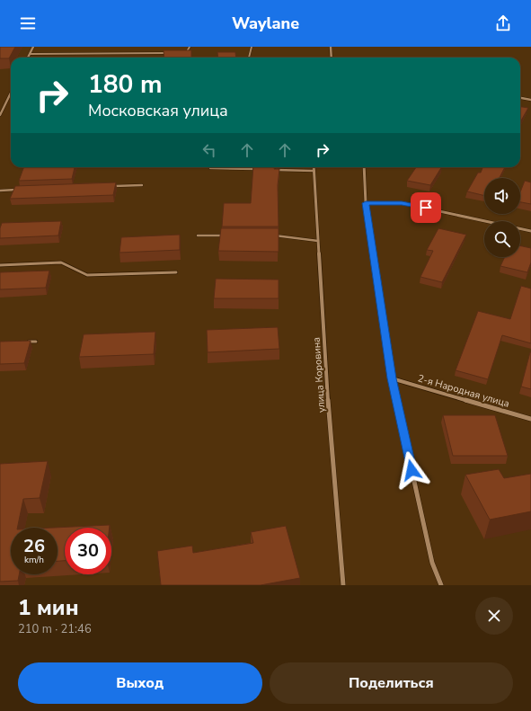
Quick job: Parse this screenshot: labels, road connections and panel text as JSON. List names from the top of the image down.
{
  "streets": {
    "street": ["улица Коровина", "2-я Народная улица"]
  },
  "page": {
    "header": "Waylane",
    "turn": ["180 m", "Московская улица"],
    "speed": "26 km/h",
    "limit": "30",
    "heading": ["1 мин", "210 m · 21:46"],
    "buttons": ["Выход", "Поделиться"]
  }
}
